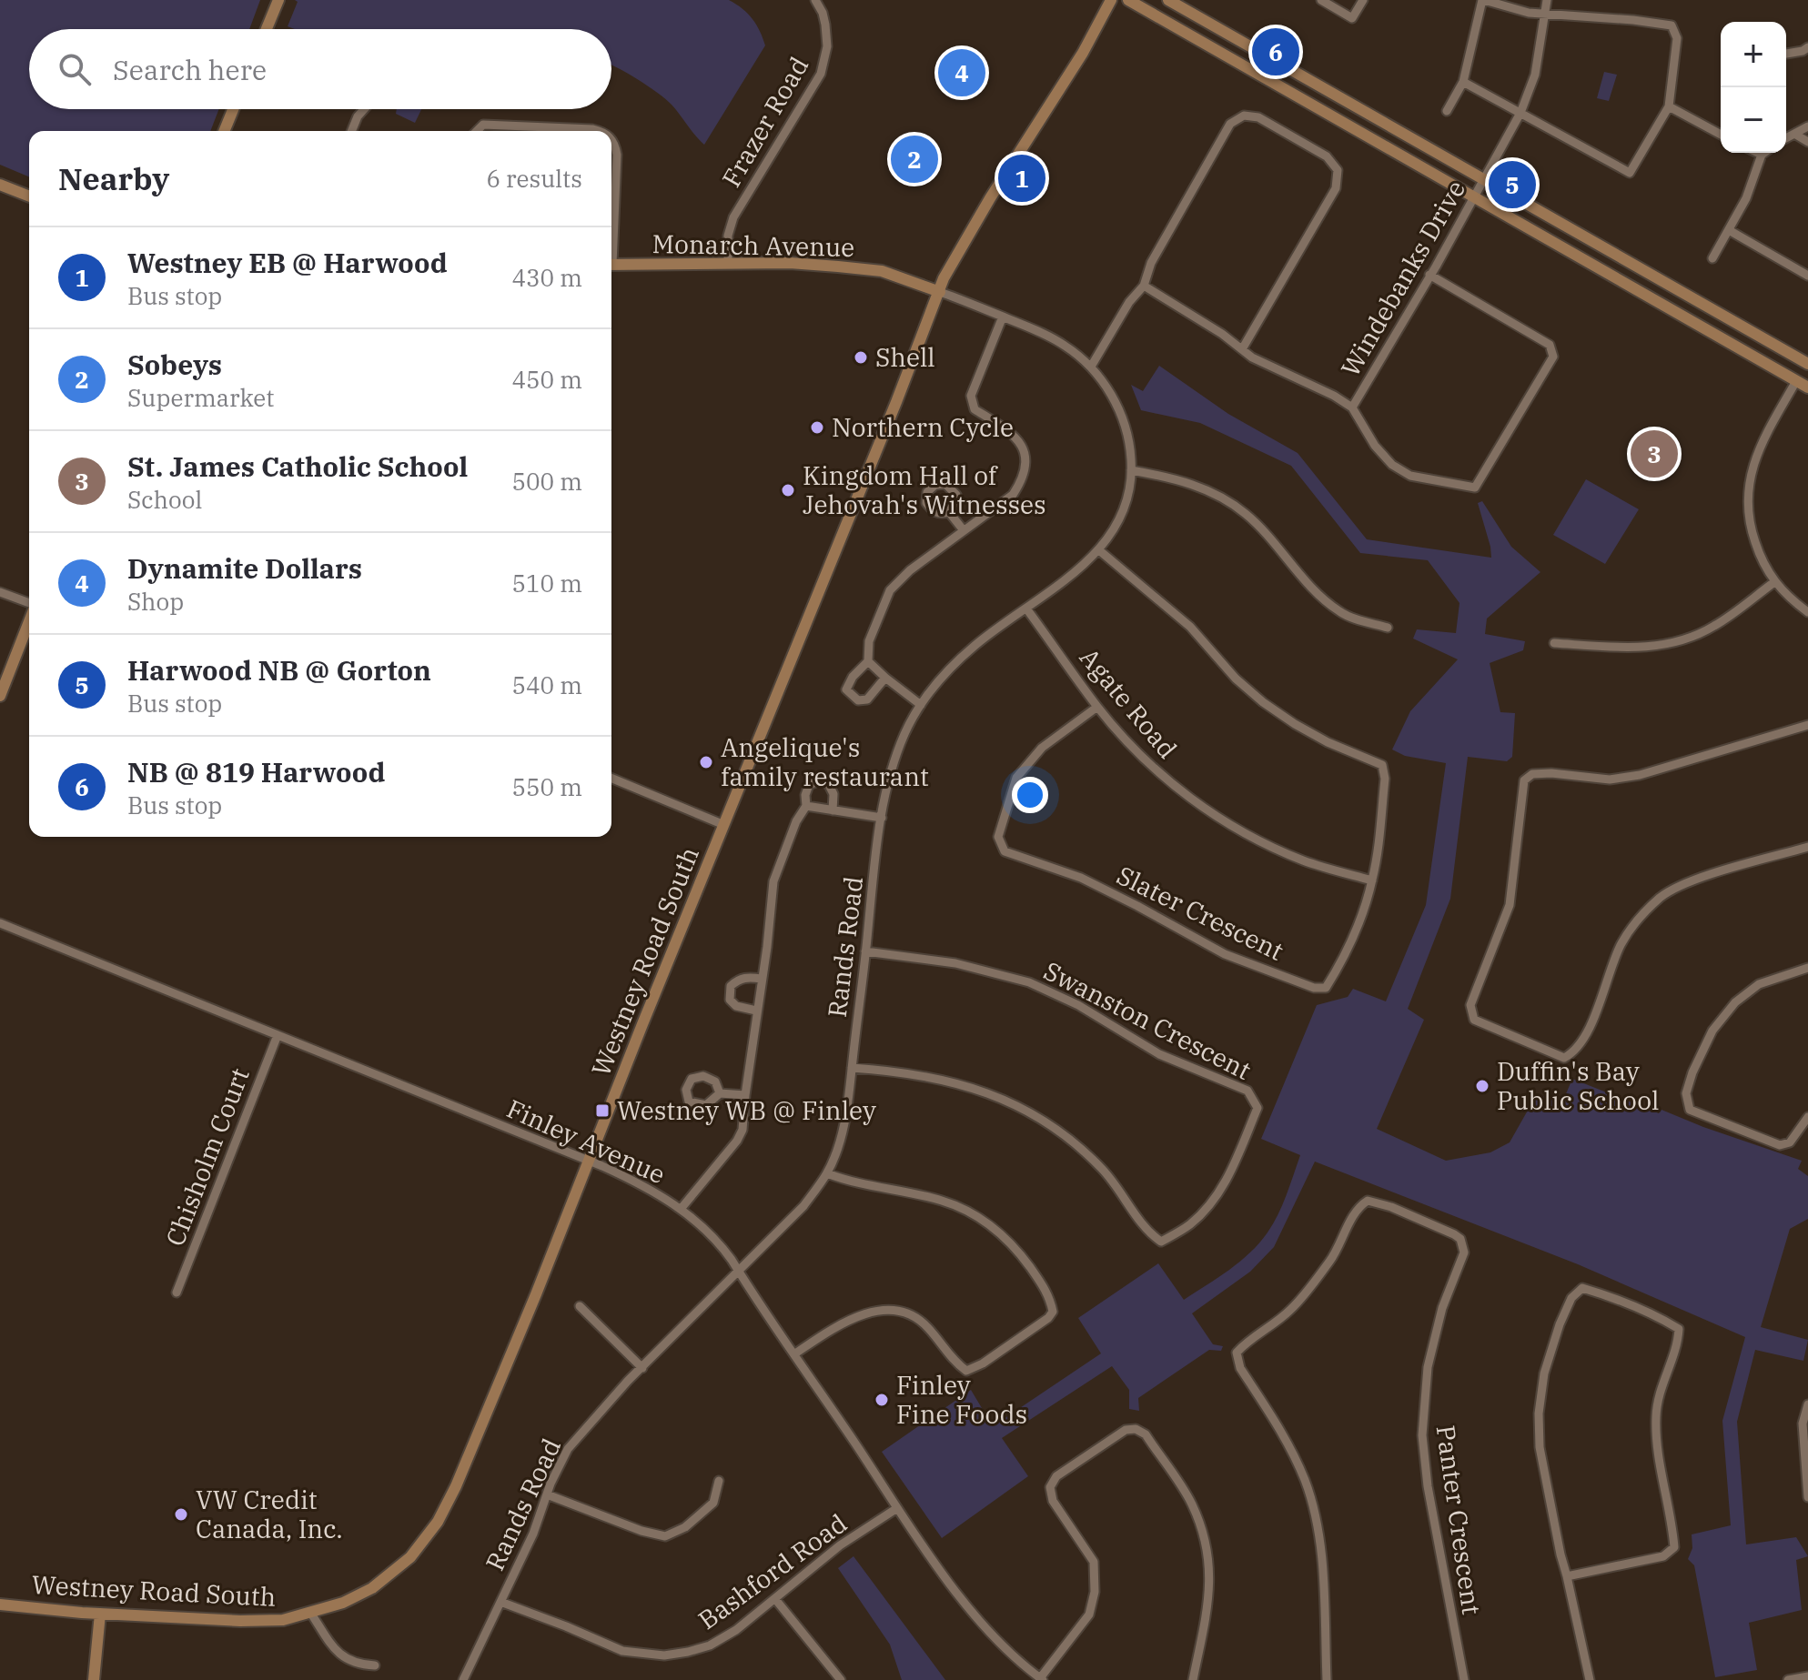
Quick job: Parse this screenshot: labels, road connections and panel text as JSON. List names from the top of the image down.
{
  "streets": {
    "main road": ["Monarch Avenue", "Westney Road South"],
    "street": [
      "Frazer Road",
      "Windebanks Drive",
      "Agate Road",
      "Slater Crescent",
      "Rands Road",
      "Swanston Crescent",
      "Finley Avenue",
      "Chisholm Court",
      "Panter Crescent",
      "Bashford Road"
    ]
  },
  "crossings": [
    ["Frazer Road", "Monarch Avenue"],
    ["Monarch Avenue", "Rands Road"],
    ["Monarch Avenue", "Westney Road South"],
    ["Agate Road", "Slater Crescent"],
    ["Agate Road", "Rands Road"],
    ["Slater Crescent", "Rands Road"],
    ["Rands Road", "Westney Road South"],
    ["Rands Road", "Swanston Crescent"],
    ["Rands Road", "Finley Avenue"],
    ["Rands Road", "Bashford Road"],
    ["Westney Road South", "Finley Avenue"],
    ["Finley Avenue", "Chisholm Court"],
    ["Finley Avenue", "Bashford Road"]
  ],
  "places": {
    "other": [
      "Shell",
      "Northern Cycle",
      "Kingdom Hall of Jehovah's Witnesses",
      "Angelique's family restaurant",
      "Duffin's Bay Public School",
      "Finley Fine Foods",
      "VW Credit Canada, Inc."
    ],
    "transit": ["Westney WB @ Finley"]
  },
  "page": {
    "map_buttons": ["+", "−"],
    "pins": [
      "6",
      "4",
      "2",
      "1",
      "5",
      "3"
    ],
    "search": "Search here",
    "heading": ["Nearby", "6 results"],
    "list": [
      {
        "mark": "1",
        "name": "Westney EB @ Harwood",
        "note": "Bus stop",
        "value": "430 m"
      },
      {
        "mark": "2",
        "name": "Sobeys",
        "note": "Supermarket",
        "value": "450 m"
      },
      {
        "mark": "3",
        "name": "St. James Catholic School",
        "note": "School",
        "value": "500 m"
      },
      {
        "mark": "4",
        "name": "Dynamite Dollars",
        "note": "Shop",
        "value": "510 m"
      },
      {
        "mark": "5",
        "name": "Harwood NB @ Gorton",
        "note": "Bus stop",
        "value": "540 m"
      },
      {
        "mark": "6",
        "name": "NB @ 819 Harwood",
        "note": "Bus stop",
        "value": "550 m"
      }
    ]
  }
}
